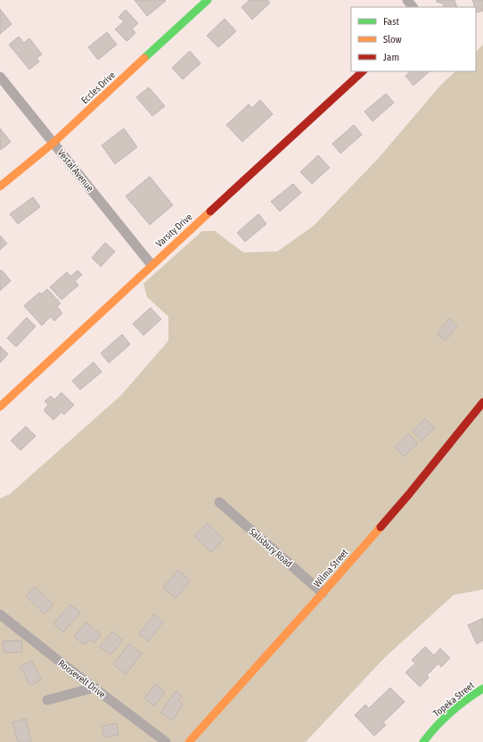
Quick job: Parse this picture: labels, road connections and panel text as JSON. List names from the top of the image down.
{
  "streets": {
    "street": [
      "Eccles Drive",
      "Vestal Avenue",
      "Varsity Drive",
      "Salisbury Road",
      "Wilma Street",
      "Roosevelt Drive",
      "Topeka Street"
    ]
  },
  "crossings": [
    ["Eccles Drive", "Vestal Avenue"],
    ["Vestal Avenue", "Varsity Drive"],
    ["Salisbury Road", "Wilma Street"]
  ],
  "legend": ["Fast", "Slow", "Jam"]
}
